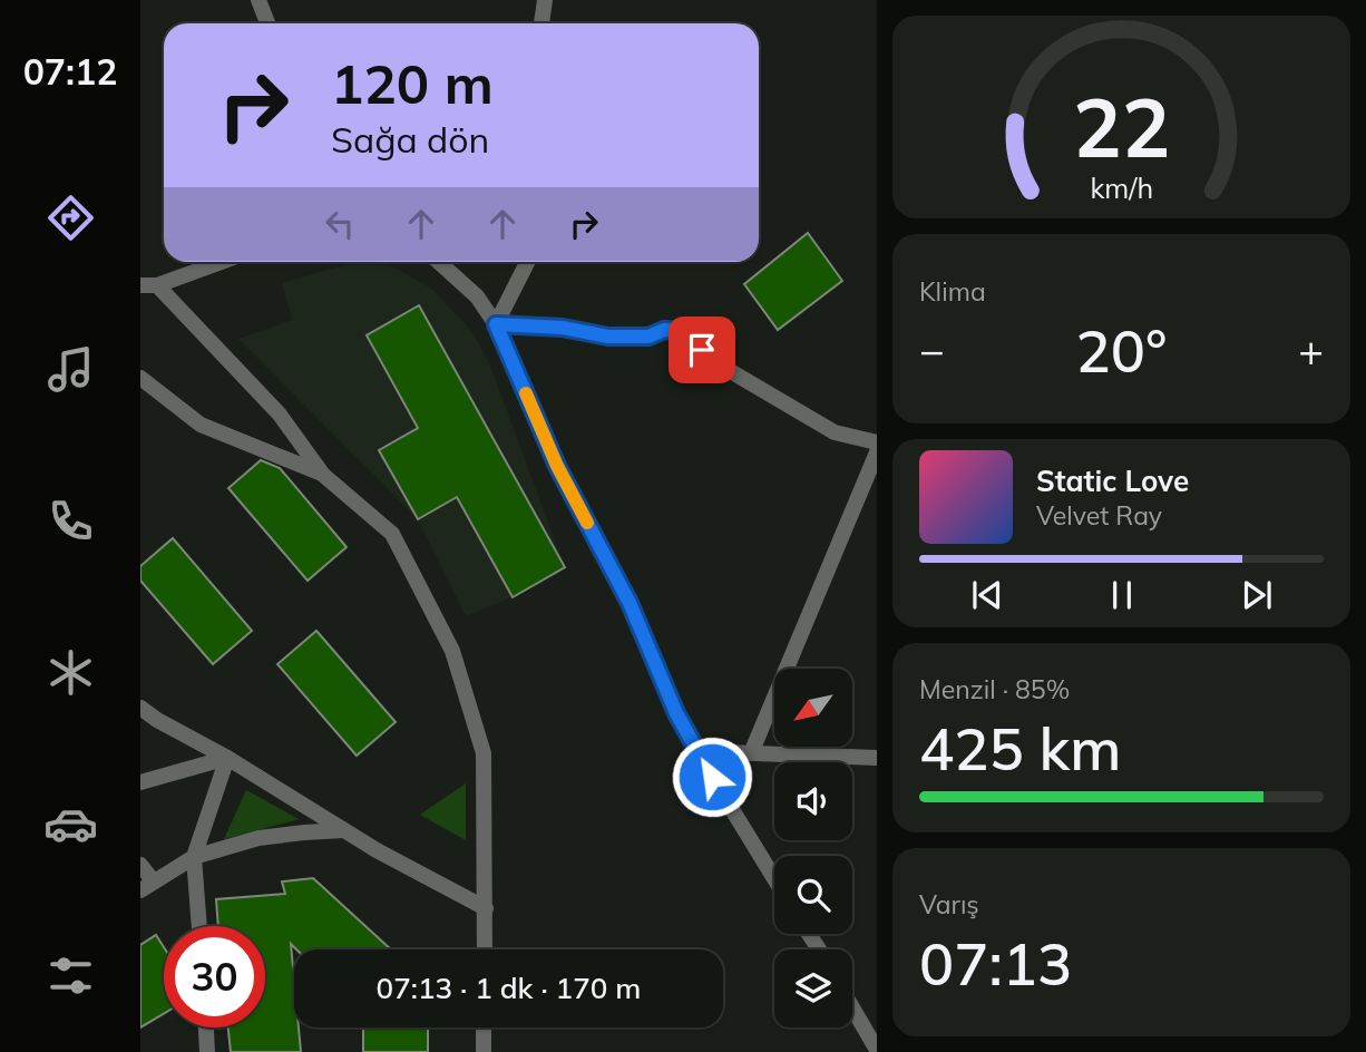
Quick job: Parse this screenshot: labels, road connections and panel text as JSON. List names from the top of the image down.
{
  "north": "bottom left",
  "page": {
    "tabs": "07:12",
    "turn": ["120 m", "Sağa dön"],
    "tile": [
      "Klima",
      ["Menzil · 85%", "425 km"],
      ["Varış", "07:13"]
    ],
    "heat": ["−", "20°", "+"],
    "song": ["Static Love", "Velvet Ray"],
    "limit": "30",
    "trip": "07:13 · 1 dk · 170 m",
    "gauge": ["22", "km/h"]
  }
}
